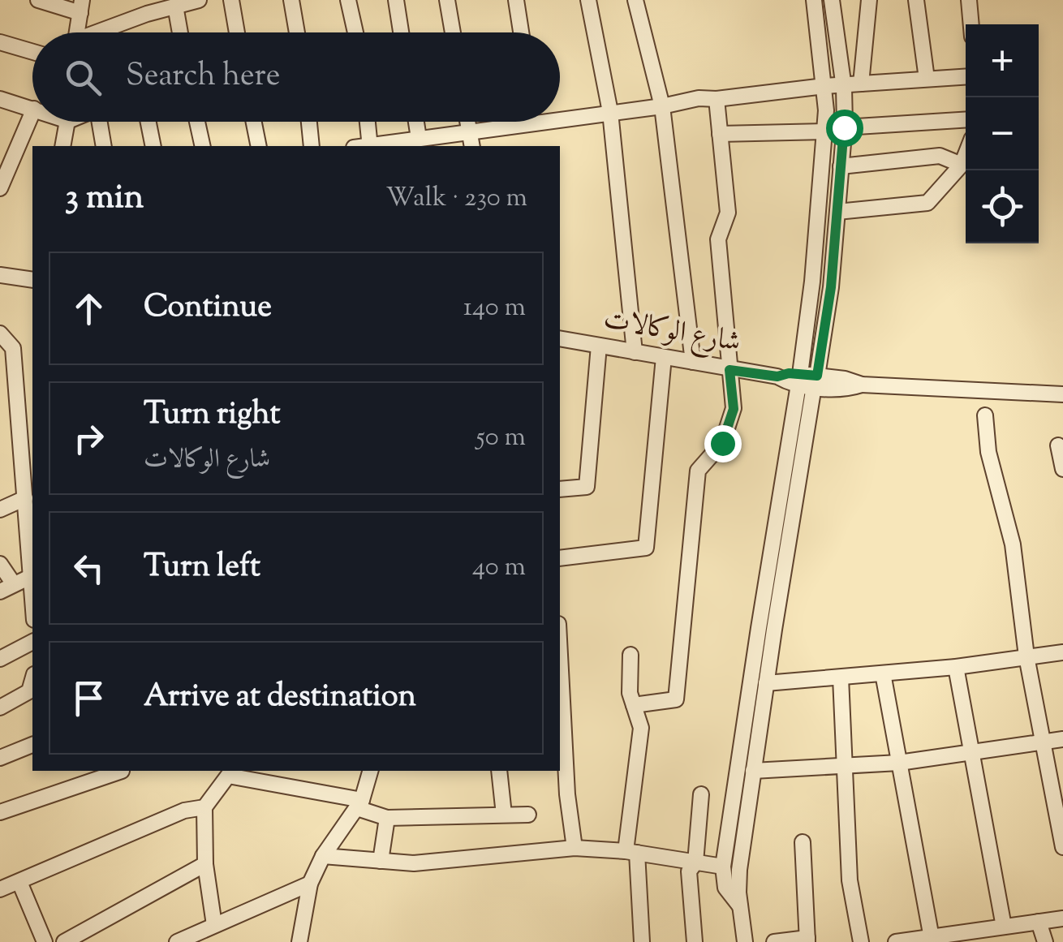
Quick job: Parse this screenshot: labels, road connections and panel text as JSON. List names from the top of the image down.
{
  "streets": {
    "street": ["شارع الوكالات"]
  },
  "page": {
    "map_buttons": ["+", "−"],
    "search": "Search here",
    "heading": ["3 min", "Walk · 230 m"],
    "list": [
      ["Continue", "140 m"],
      ["Turn right", "شارع الوكالات", "50 m"],
      ["Turn left", "40 m"],
      "Arrive at destination"
    ]
  }
}
